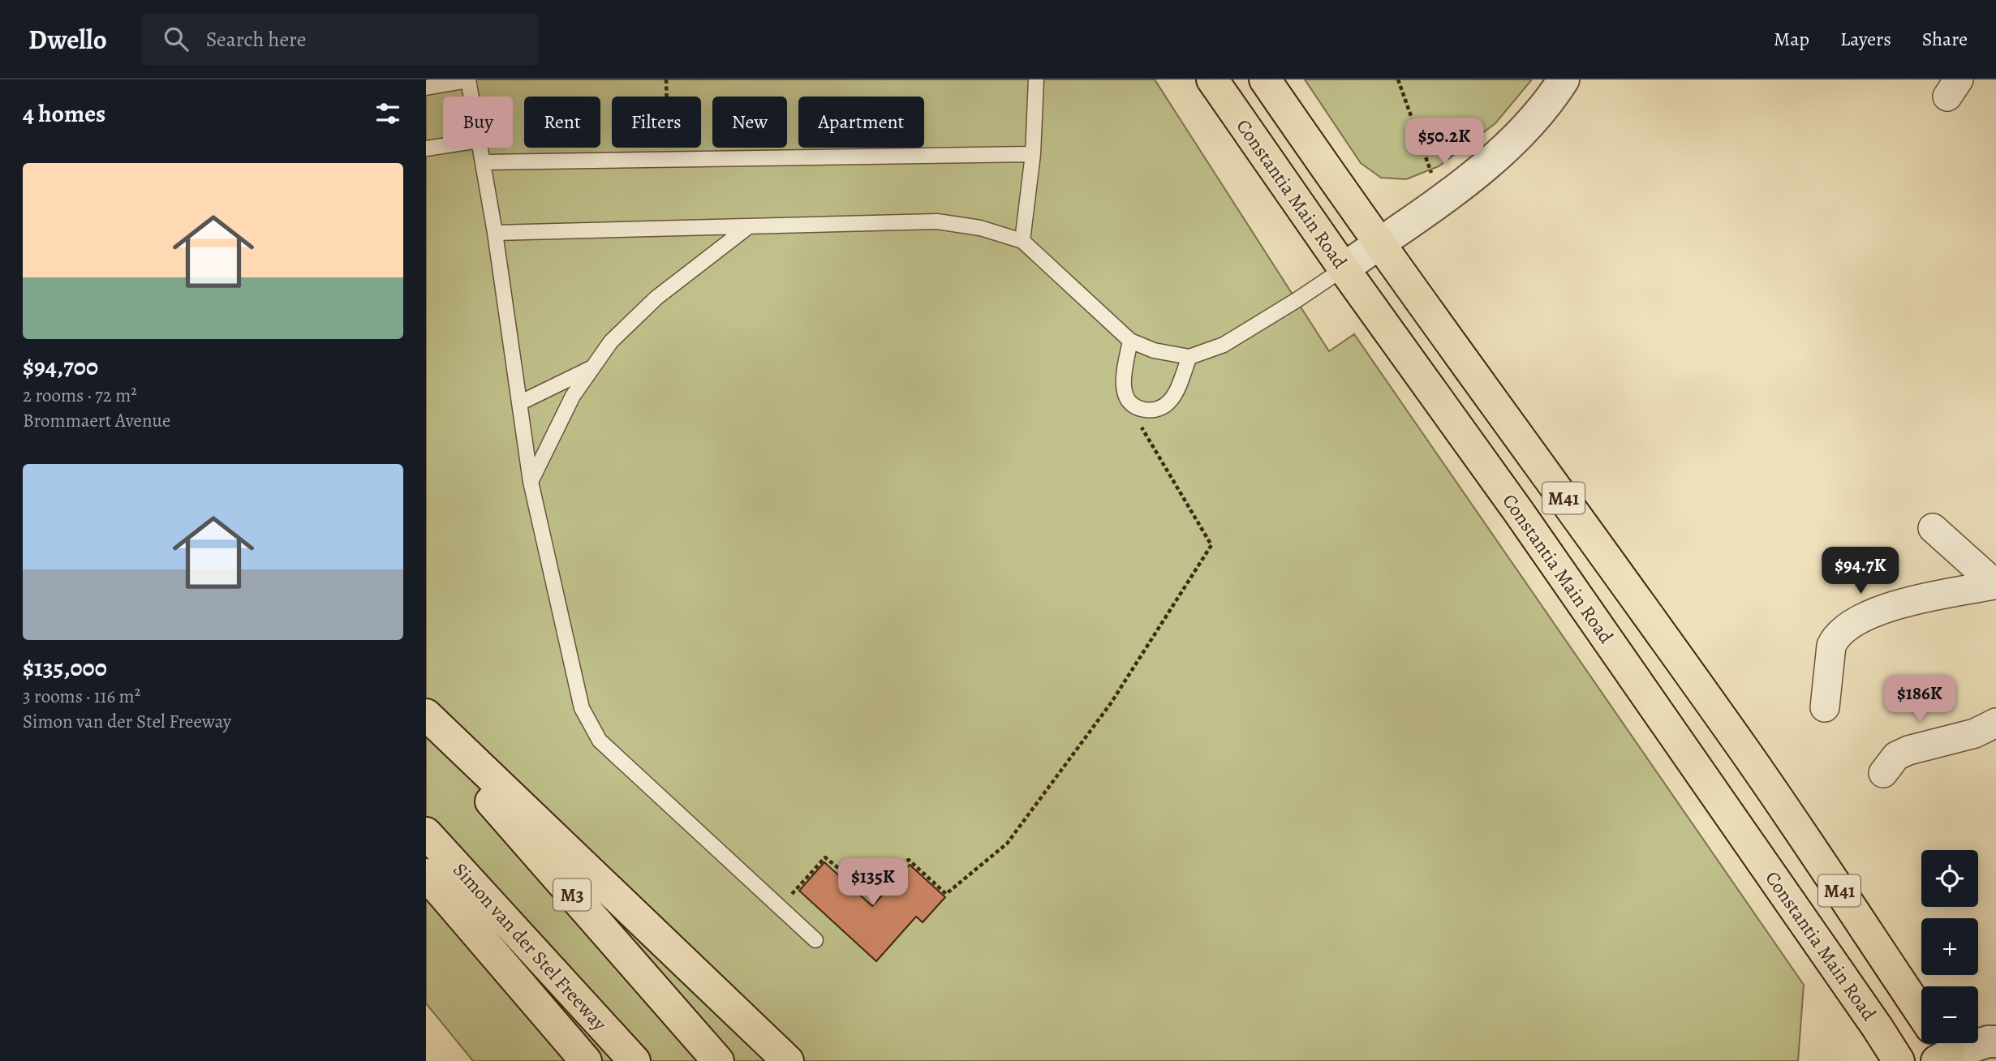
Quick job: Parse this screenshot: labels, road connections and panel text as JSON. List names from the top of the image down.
{
  "streets": {
    "main road": [
      "Constantia Main Road",
      "M41",
      "M3",
      "Simon van der Stel Freeway"
    ]
  },
  "page": {
    "header": "Dwello",
    "search": "Search here",
    "nav": ["Map", "Layers", "Share"],
    "heading": "4 homes",
    "chip": [
      "Buy",
      "Rent",
      "Filters",
      "New",
      "Apartment"
    ],
    "price": [
      "$50.2K",
      "$94.7K",
      "$186K",
      "$135K"
    ],
    "list": [
      {
        "name": "$94,700",
        "note": "2 rooms · 72 m² · Brommaert Avenue"
      },
      {
        "name": "$135,000",
        "note": "3 rooms · 116 m² · Simon van der Stel Freeway"
      }
    ],
    "map_buttons": ["+", "−"]
  }
}
